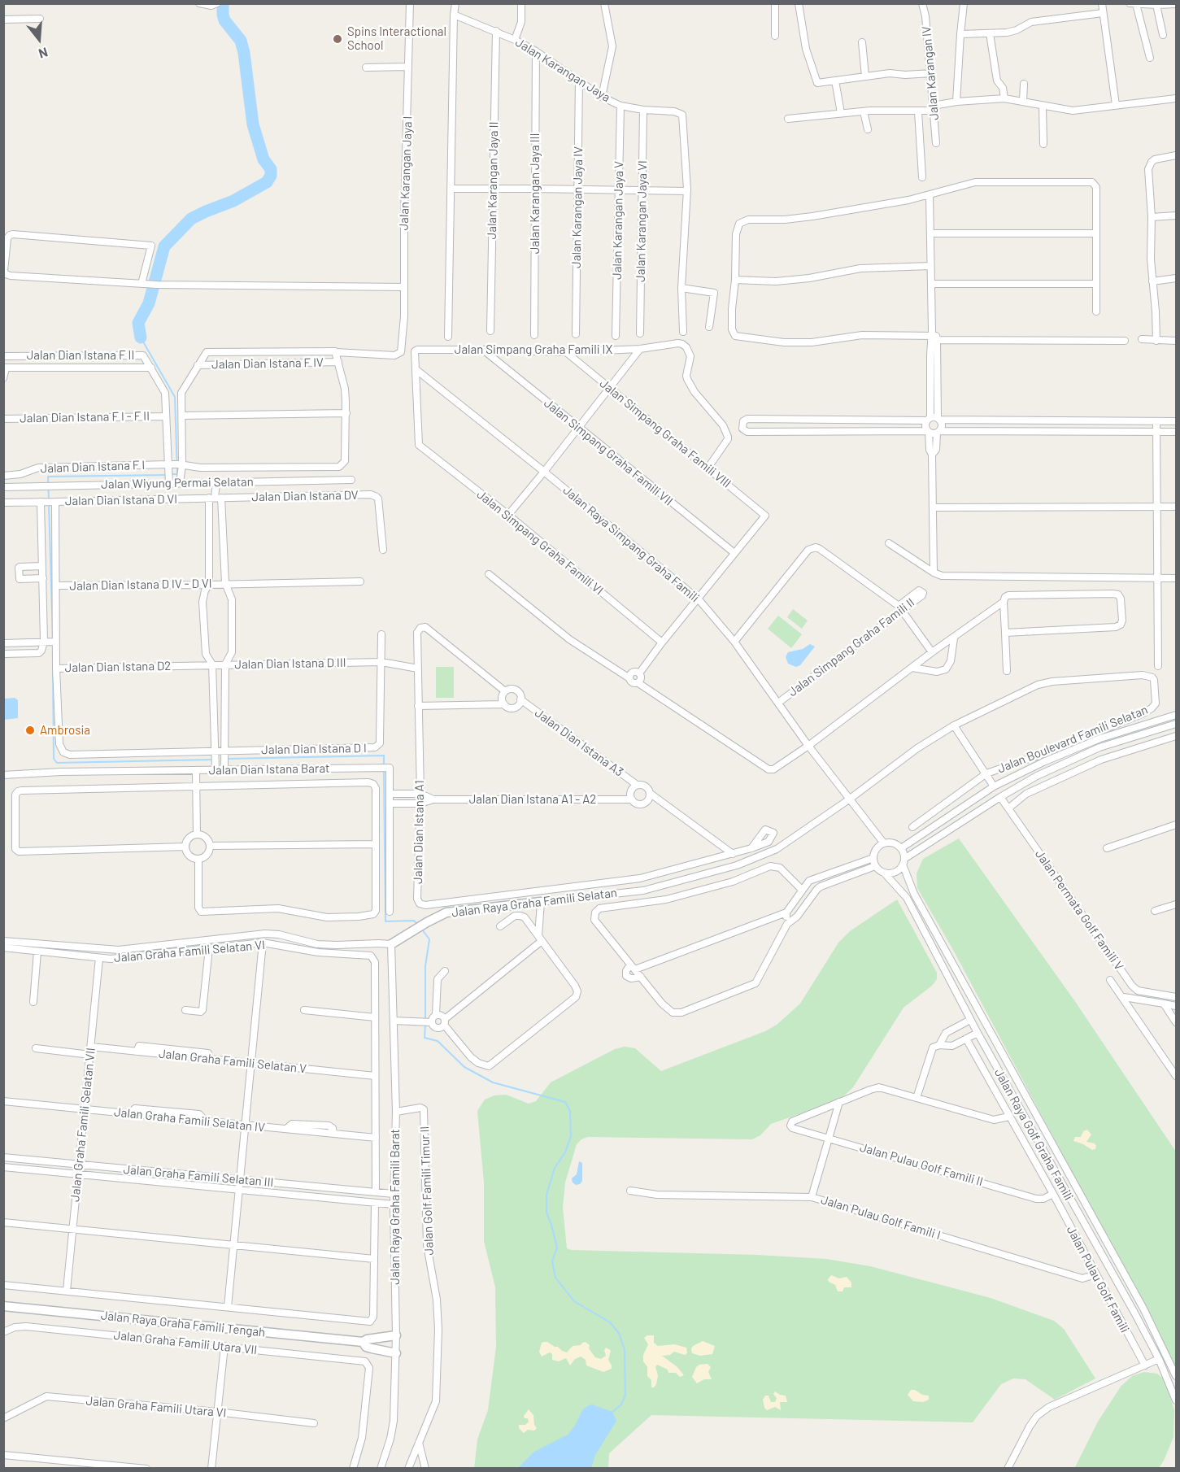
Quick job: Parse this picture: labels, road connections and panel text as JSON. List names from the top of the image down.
{
  "streets": {
    "street": [
      "Jalan Karangan Jaya",
      "Jalan Karangan IV",
      "Jalan Karangan Jaya I",
      "Jalan Karangan Jaya II",
      "Jalan Karangan Jaya III",
      "Jalan Karangan Jaya IV",
      "Jalan Karangan Jaya V",
      "Jalan Karangan Jaya VI",
      "Jalan Simpang Graha Famili IX",
      "Jalan Dian Istana F II",
      "Jalan Dian Istana F IV",
      "Jalan Dian Istana F I - F II",
      "Jalan Simpang Graha Famili VIII",
      "Jalan Simpang Graha Famili VII",
      "Jalan Dian Istana F I",
      "Jalan Wiyung Permai Selatan",
      "Jalan Dian Istana DV",
      "Jalan Dian Istana D VI",
      "Jalan Simpang Graha Famili VI",
      "Jalan Raya Simpang Graha Famili",
      "Jalan Dian Istana D IV - D VI",
      "Jalan Simpang Graha Famili II",
      "Jalan Dian Istana D III",
      "Jalan Dian Istana D2",
      "Jalan Boulevard Famili Selatan",
      "Jalan Dian Istana A3",
      "Jalan Dian Istana D I",
      "Jalan Dian Istana Barat",
      "Jalan Dian Istana A1 - A2",
      "Jalan Dian Istana A1",
      "Jalan Raya Graha Famili Selatan",
      "Jalan Permata Golf Famili V",
      "Jalan Graha Famili Selatan VI",
      "Jalan Graha Famili Selatan V",
      "Jalan Graha Famili Selatan IV",
      "Jalan Graha Famili Selatan VII",
      "Jalan Raya Golf Graha Famili",
      "Jalan Pulau Golf Famili II",
      "Jalan Graha Famili Selatan III",
      "Jalan Golf Famili Timur II",
      "Jalan Raya Graha Famili Barat",
      "Jalan Pulau Golf Famili I",
      "Jalan Pulau Golf Famili",
      "Jalan Raya Graha Famili Tengah",
      "Jalan Graha Famili Utara VII",
      "Jalan Graha Famili Utara VI"
    ]
  },
  "crossings": [
    ["Jalan Karangan Jaya", "Jalan Karangan Jaya II"],
    ["Jalan Karangan Jaya", "Jalan Karangan Jaya III"],
    ["Jalan Karangan Jaya", "Jalan Karangan Jaya IV"],
    ["Jalan Karangan Jaya", "Jalan Karangan Jaya V"],
    ["Jalan Karangan Jaya", "Jalan Karangan Jaya VI"],
    ["Jalan Karangan Jaya I", "Jalan Dian Istana F IV"],
    ["Jalan Karangan Jaya I", "Jalan Dian Istana F I"],
    ["Jalan Simpang Graha Famili IX", "Jalan Simpang Graha Famili VIII"],
    ["Jalan Simpang Graha Famili IX", "Jalan Simpang Graha Famili VII"],
    ["Jalan Simpang Graha Famili IX", "Jalan Simpang Graha Famili VI"],
    ["Jalan Simpang Graha Famili IX", "Jalan Raya Simpang Graha Famili"],
    ["Jalan Dian Istana F II", "Jalan Dian Istana F I - F II"],
    ["Jalan Dian Istana F II", "Jalan Dian Istana F I"],
    ["Jalan Dian Istana F II", "Jalan Wiyung Permai Selatan"],
    ["Jalan Dian Istana F IV", "Jalan Dian Istana F I"],
    ["Jalan Dian Istana F IV", "Jalan Wiyung Permai Selatan"],
    ["Jalan Simpang Graha Famili VIII", "Jalan Simpang Graha Famili VII"],
    ["Jalan Dian Istana DV", "Jalan Dian Istana D VI"],
    ["Jalan Dian Istana DV", "Jalan Dian Istana D III"],
    ["Jalan Dian Istana D VI", "Jalan Dian Istana D IV - D VI"],
    ["Jalan Dian Istana D VI", "Jalan Dian Istana D III"],
    ["Jalan Dian Istana D VI", "Jalan Dian Istana D2"],
    ["Jalan Raya Simpang Graha Famili", "Jalan Simpang Graha Famili II"],
    ["Jalan Raya Simpang Graha Famili", "Jalan Boulevard Famili Selatan"],
    ["Jalan Raya Simpang Graha Famili", "Jalan Raya Graha Famili Selatan"],
    ["Jalan Raya Simpang Graha Famili", "Jalan Raya Golf Graha Famili"],
    ["Jalan Dian Istana D IV - D VI", "Jalan Dian Istana D III"],
    ["Jalan Dian Istana D III", "Jalan Dian Istana D2"],
    ["Jalan Dian Istana D III", "Jalan Dian Istana D I"],
    ["Jalan Dian Istana D III", "Jalan Dian Istana A1"],
    ["Jalan Dian Istana D2", "Jalan Dian Istana D I"],
    ["Jalan Boulevard Famili Selatan", "Jalan Raya Graha Famili Selatan"],
    ["Jalan Boulevard Famili Selatan", "Jalan Permata Golf Famili V"],
    ["Jalan Boulevard Famili Selatan", "Jalan Raya Golf Graha Famili"],
    ["Jalan Dian Istana A3", "Jalan Dian Istana A1 - A2"],
    ["Jalan Dian Istana A3", "Jalan Dian Istana A1"],
    ["Jalan Dian Istana Barat", "Jalan Dian Istana A1 - A2"],
    ["Jalan Dian Istana A1 - A2", "Jalan Dian Istana A1"],
    ["Jalan Raya Graha Famili Selatan", "Jalan Raya Graha Famili Barat"],
    ["Jalan Graha Famili Selatan VI", "Jalan Graha Famili Selatan V"],
    ["Jalan Graha Famili Selatan VI", "Jalan Graha Famili Selatan IV"],
    ["Jalan Graha Famili Selatan VI", "Jalan Graha Famili Selatan VII"],
    ["Jalan Graha Famili Selatan VI", "Jalan Graha Famili Selatan III"],
    ["Jalan Graha Famili Selatan V", "Jalan Graha Famili Selatan VII"],
    ["Jalan Graha Famili Selatan IV", "Jalan Graha Famili Selatan VII"],
    ["Jalan Graha Famili Selatan VII", "Jalan Graha Famili Selatan III"],
    ["Jalan Pulau Golf Famili II", "Jalan Pulau Golf Famili"],
    ["Jalan Graha Famili Selatan III", "Jalan Raya Graha Famili Barat"],
    ["Jalan Golf Famili Timur II", "Jalan Raya Graha Famili Barat"],
    ["Jalan Raya Graha Famili Barat", "Jalan Raya Graha Famili Tengah"],
    ["Jalan Pulau Golf Famili I", "Jalan Pulau Golf Famili"]
  ],
  "places": ["Spins Interactional School", "Ambrosia"],
  "north": "bottom"
}
